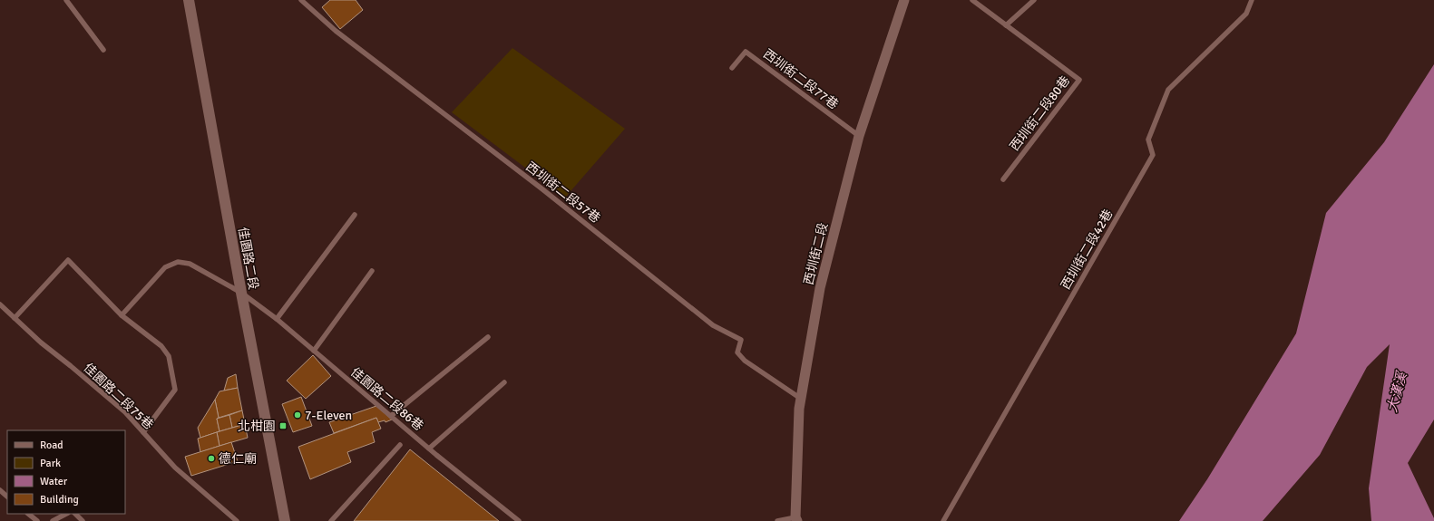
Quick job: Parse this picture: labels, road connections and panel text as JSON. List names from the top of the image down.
{
  "streets": {
    "street": ["西圳街二段", "佳園路二段"],
    "lane": [
      "西圳街二段77巷",
      "西圳街二段80巷",
      "西圳街二段57巷",
      "西圳街二段42巷",
      "佳園路二段75巷",
      "佳園路二段86巷"
    ]
  },
  "crossings": [
    ["西圳街二段77巷", "西圳街二段"],
    ["西圳街二段57巷", "西圳街二段"],
    ["佳園路二段", "佳園路二段86巷"]
  ],
  "water": ["大漢溪"],
  "places": {
    "other": ["7-Eleven", "德仁廟"],
    "transit": ["北柑園"]
  },
  "legend": [
    "Road",
    "Park",
    "Water",
    "Building"
  ]
}
